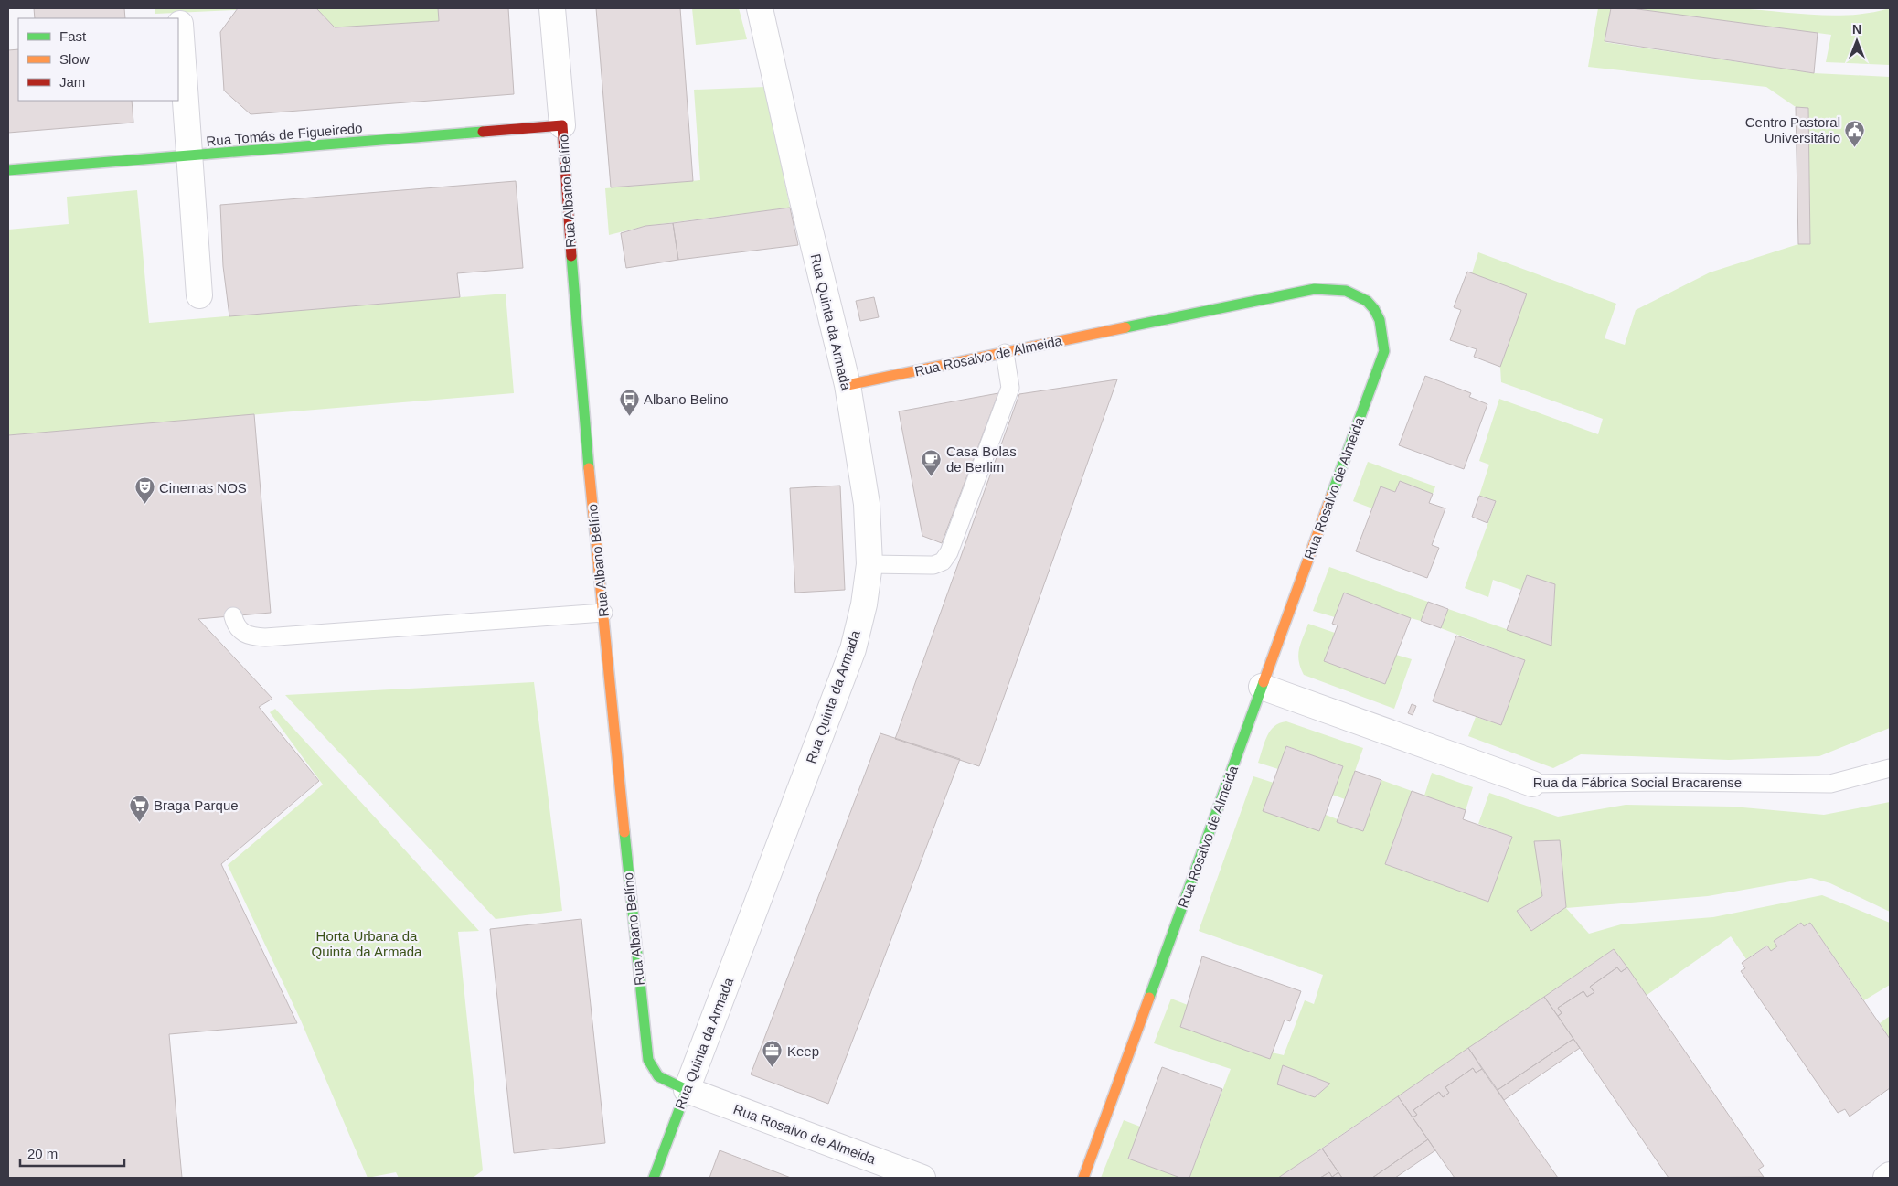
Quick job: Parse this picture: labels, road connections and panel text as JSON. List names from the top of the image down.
{
  "streets": {
    "street": [
      "Rua Tomás de Figueiredo",
      "Rua Albano Belíno",
      "Rua Quinta da Armada",
      "Rua Rosalvo de Almeida",
      "Rua da Fábrica Social Bracarense"
    ]
  },
  "crossings": [
    ["Rua Tomás de Figueiredo", "Rua Albano Belíno"],
    ["Rua Albano Belíno", "Rua Quinta da Armada"],
    ["Rua Albano Belíno", "Rua Rosalvo de Almeida"],
    ["Rua Quinta da Armada", "Rua Rosalvo de Almeida"],
    ["Rua Rosalvo de Almeida", "Rua da Fábrica Social Bracarense"]
  ],
  "parks": ["Horta Urbana da Quinta da Armada"],
  "places": {
    "public building": ["Centro Pastoral Universitário"],
    "bus stop": ["Albano Belino"],
    "cafe": ["Casa Bolas de Berlim"],
    "theatre": ["Cinemas NOS"],
    "supermarket": ["Braga Parque"],
    "office": ["Keep"]
  },
  "legend": ["Fast", "Slow", "Jam"],
  "scale_bar": "20 m",
  "north": "top"
}
